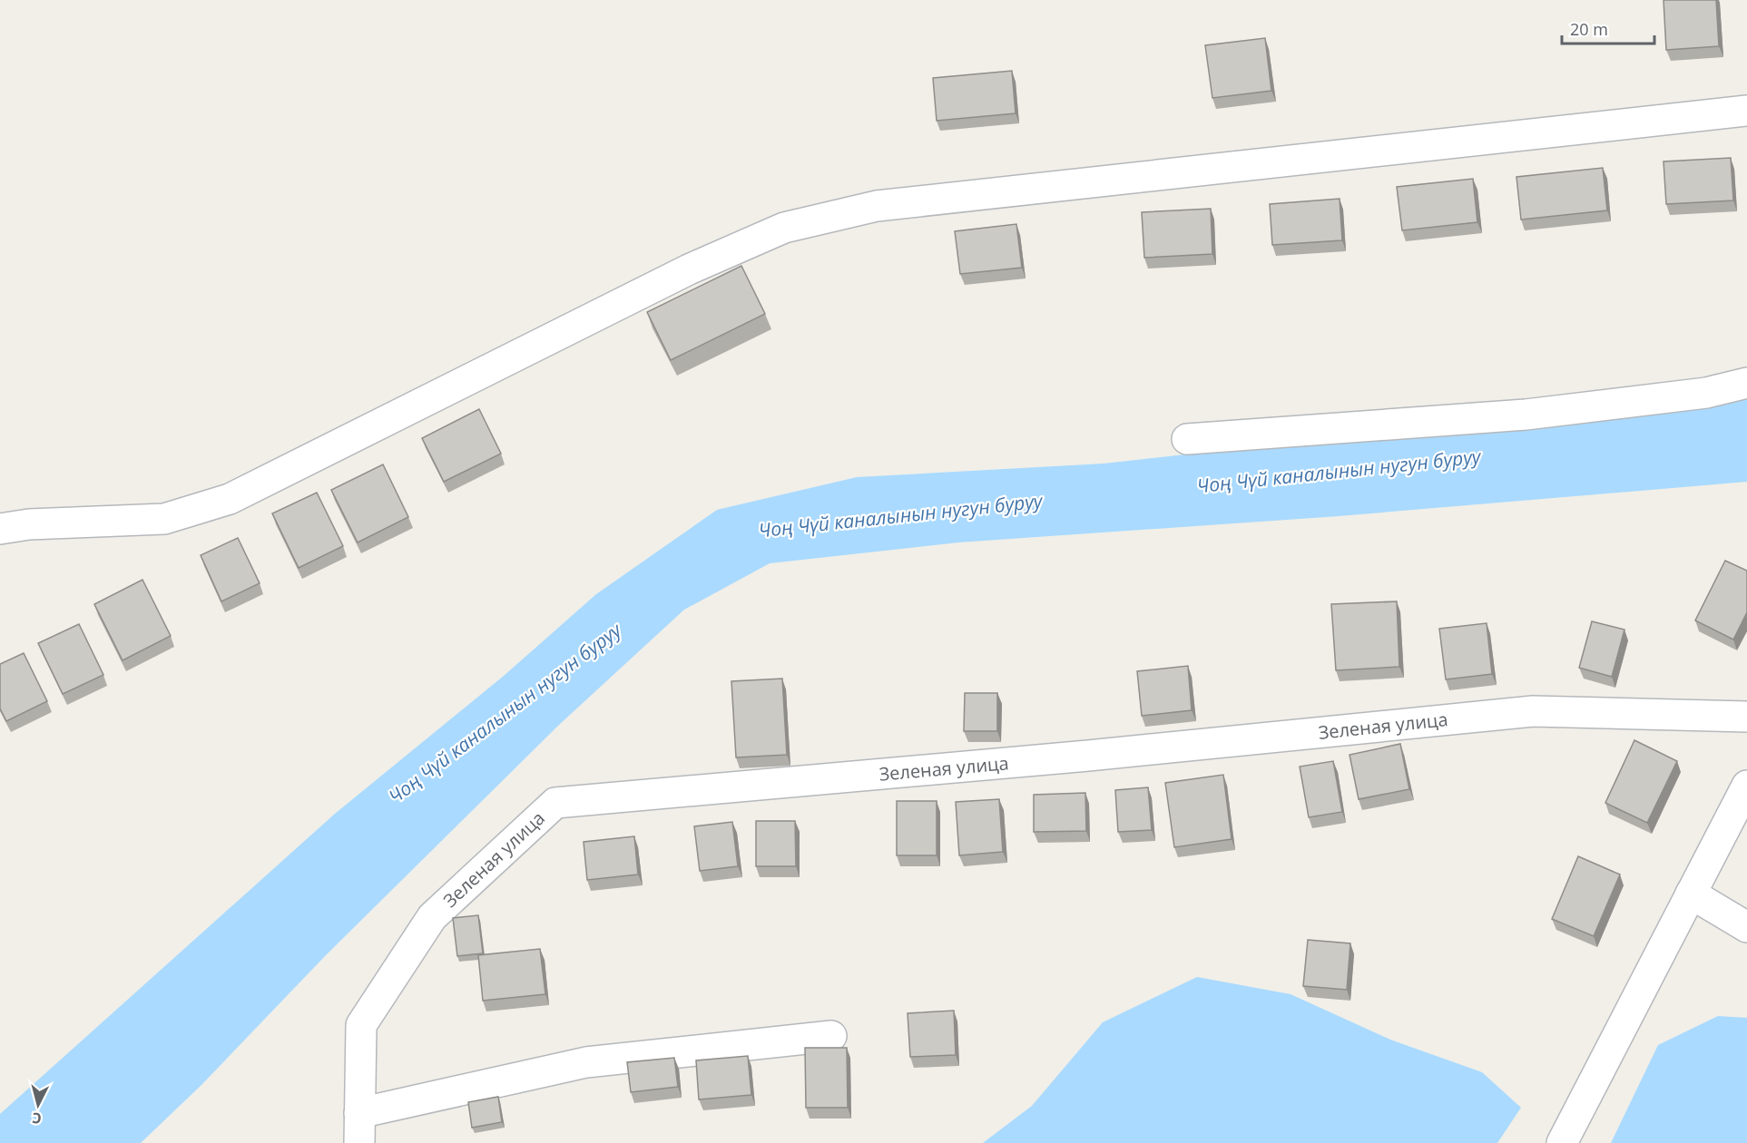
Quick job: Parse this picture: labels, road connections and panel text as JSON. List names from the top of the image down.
{
  "streets": {
    "street": ["Зеленая улица"]
  },
  "water": ["Чоң Чүй каналынын нугун буруу"],
  "scale_bar": "20 m",
  "north": "bottom"
}
